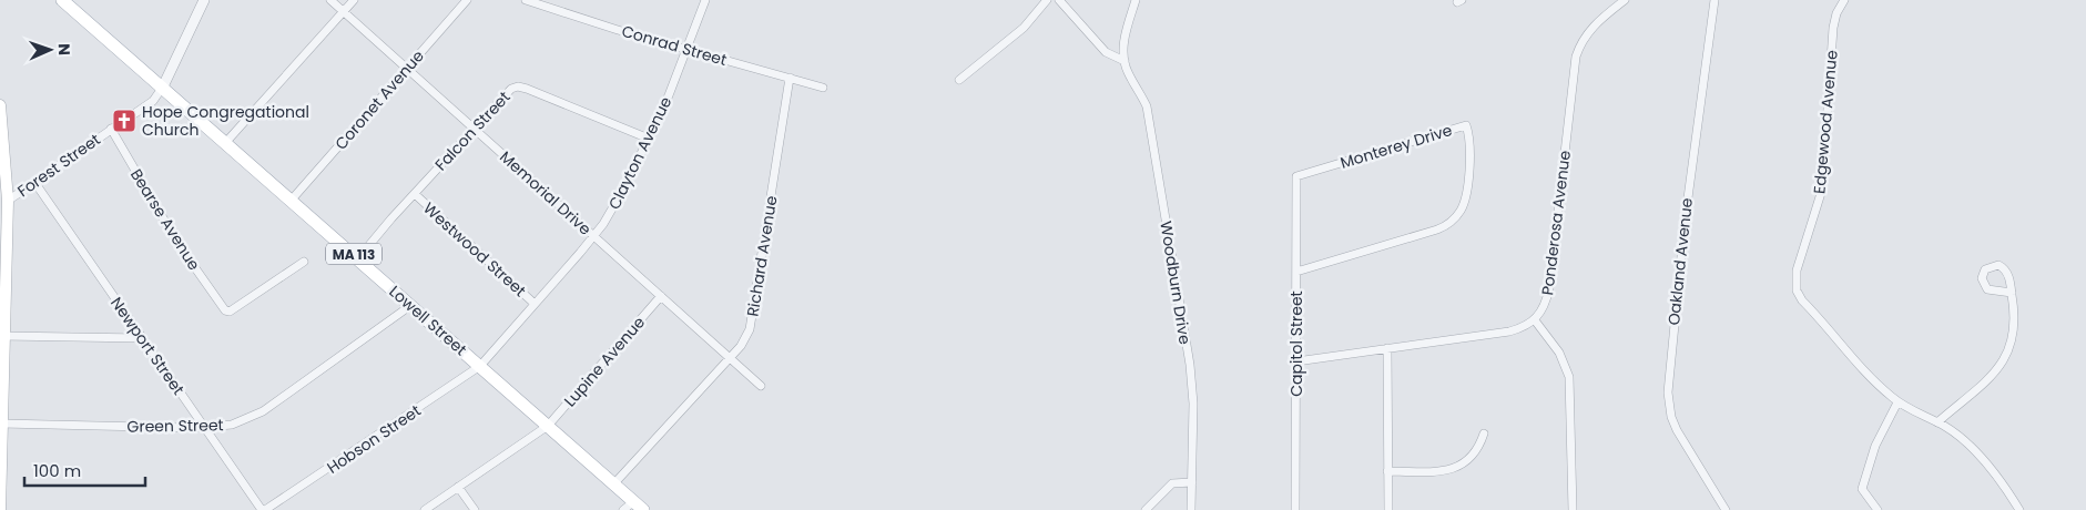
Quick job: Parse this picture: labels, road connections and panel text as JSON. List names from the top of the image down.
{
  "streets": {
    "main road": ["MA 113", "Lowell Street"],
    "street": [
      "Conrad Street",
      "Coronet Avenue",
      "Edgewood Avenue",
      "Falcon Street",
      "Monterey Drive",
      "Clayton Avenue",
      "Forest Street",
      "Memorial Drive",
      "Bearse Avenue",
      "Ponderosa Avenue",
      "Westwood Street",
      "Richard Avenue",
      "Oakland Avenue",
      "Woodburn Drive",
      "Capitol Street",
      "Newport Street",
      "Lupine Avenue",
      "Green Street",
      "Hobson Street"
    ]
  },
  "crossings": [
    ["Conrad Street", "Clayton Avenue"],
    ["Conrad Street", "Richard Avenue"],
    ["Coronet Avenue", "Memorial Drive"],
    ["Coronet Avenue", "Lowell Street"],
    ["Falcon Street", "Clayton Avenue"],
    ["Falcon Street", "Memorial Drive"],
    ["Falcon Street", "Westwood Street"],
    ["Falcon Street", "Lowell Street"],
    ["Monterey Drive", "Capitol Street"],
    ["Clayton Avenue", "Memorial Drive"],
    ["Clayton Avenue", "Westwood Street"],
    ["Clayton Avenue", "Lowell Street"],
    ["Clayton Avenue", "Hobson Street"],
    ["Forest Street", "Bearse Avenue"],
    ["Forest Street", "Lowell Street"],
    ["Forest Street", "Newport Street"],
    ["Memorial Drive", "Richard Avenue"],
    ["Memorial Drive", "Lupine Avenue"],
    ["Richard Avenue", "Lowell Street"],
    ["Lowell Street", "Lupine Avenue"],
    ["Lowell Street", "Green Street"],
    ["Lowell Street", "Hobson Street"],
    ["Newport Street", "Green Street"],
    ["Newport Street", "Hobson Street"]
  ],
  "places": {
    "church": ["Hope Congregational Church"]
  },
  "scale_bar": "100 m",
  "north": "right"
}
